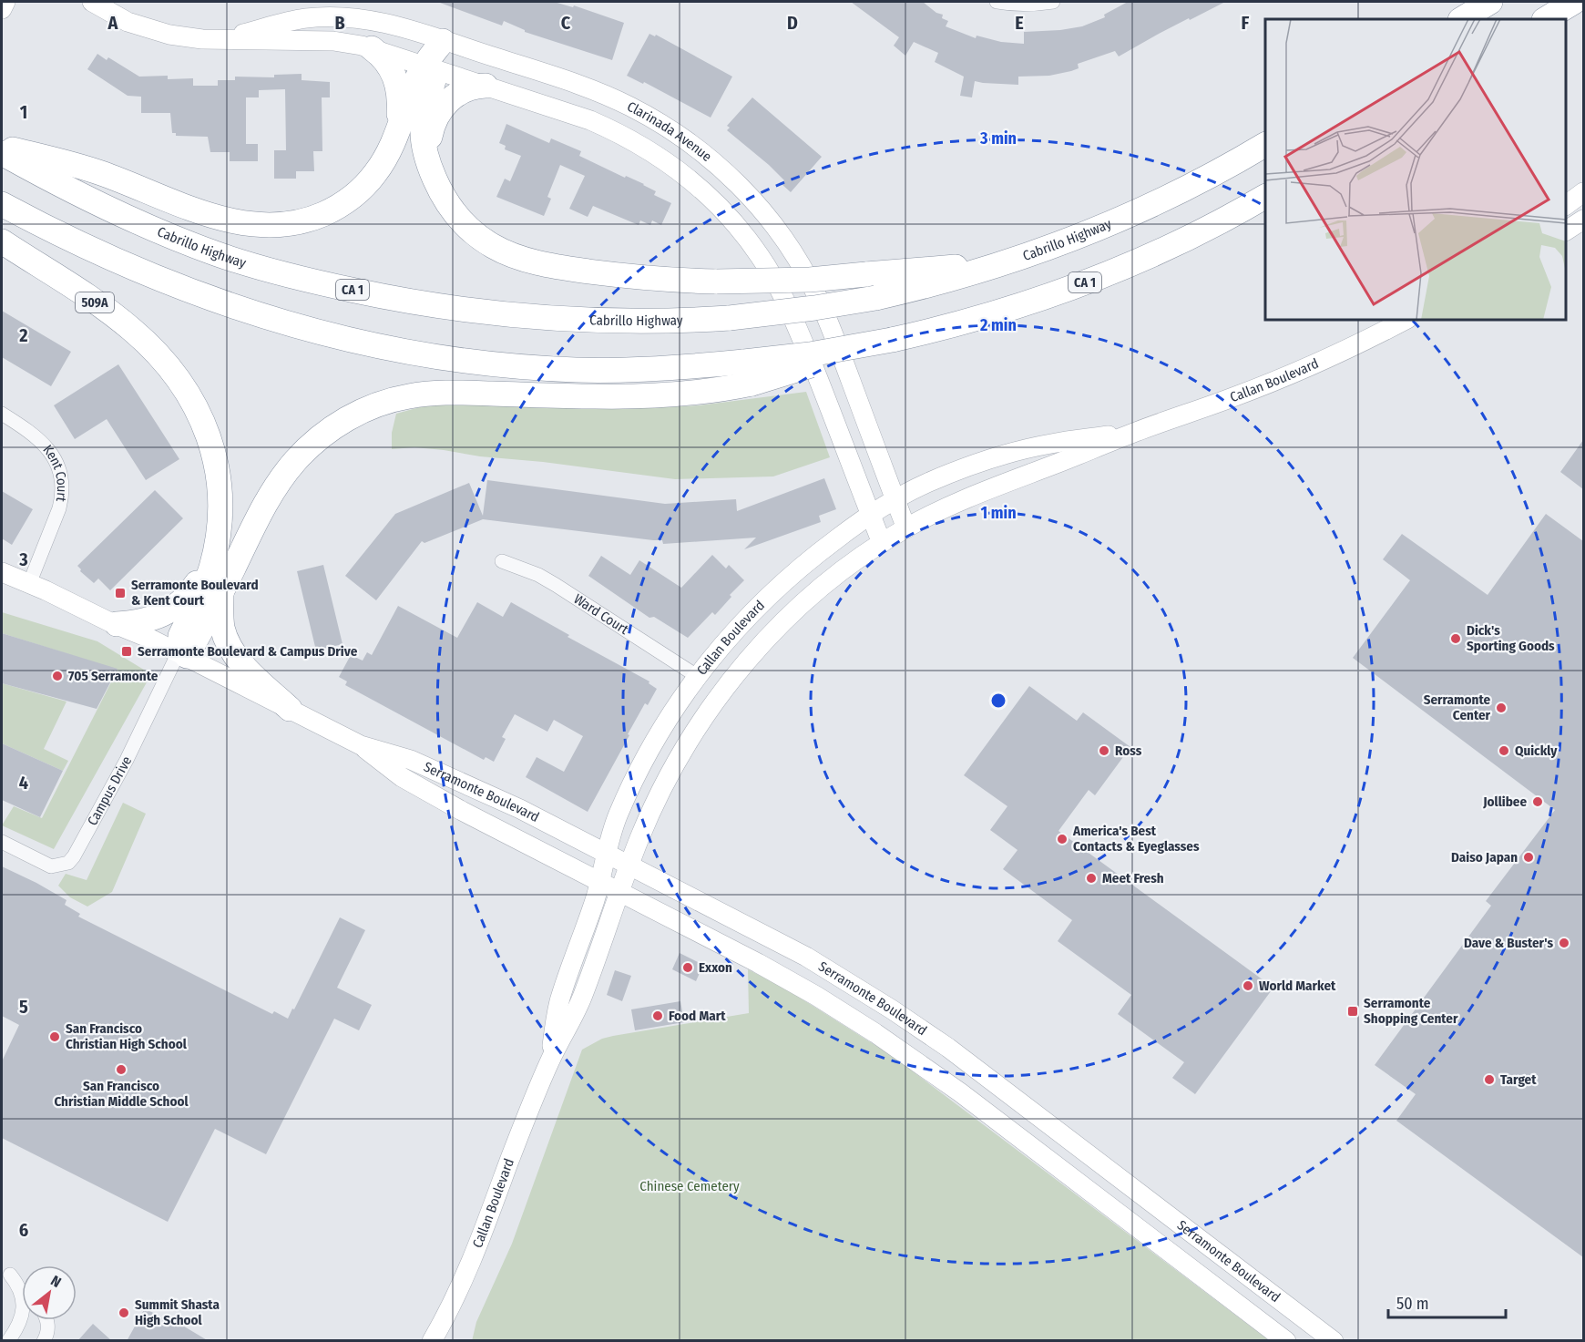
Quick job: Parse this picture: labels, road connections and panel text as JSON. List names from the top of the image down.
{
  "streets": {
    "highway": ["Cabrillo Highway", "CA 1", "509A"],
    "main road": ["Clarinada Avenue", "Callan Boulevard", "Serramonte Boulevard"],
    "street": ["Kent Court", "Ward Court", "Campus Drive"]
  },
  "crossings": [
    ["Clarinada Avenue", "Callan Boulevard"],
    ["509A", "Campus Drive"],
    ["509A", "Serramonte Boulevard"],
    ["Callan Boulevard", "Ward Court"],
    ["Callan Boulevard", "Serramonte Boulevard"],
    ["Kent Court", "Serramonte Boulevard"],
    ["Campus Drive", "Serramonte Boulevard"]
  ],
  "parks": ["Chinese Cemetery"],
  "places": {
    "transit": ["Serramonte Boulevard & Kent Court", "Serramonte Boulevard & Campus Drive", "Serramonte Shopping Center"],
    "other": [
      "Dick's Sporting Goods",
      "705 Serramonte",
      "Serramonte Center",
      "Ross",
      "Quickly",
      "Jollibee",
      "America's Best Contacts & Eyeglasses",
      "Daiso Japan",
      "Meet Fresh",
      "Dave & Buster's",
      "Exxon",
      "World Market",
      "Food Mart",
      "San Francisco Christian High School",
      "San Francisco Christian Middle School",
      "Target",
      "Summit Shasta High School"
    ]
  },
  "scale_bar": "50 m",
  "north": "top right",
  "grid": {
    "columns": [
      "A",
      "B",
      "C",
      "D",
      "E",
      "F"
    ],
    "rows": [
      "1",
      "2",
      "3",
      "4",
      "5",
      "6"
    ]
  },
  "rings": ["3 min", "2 min", "1 min"]
}
